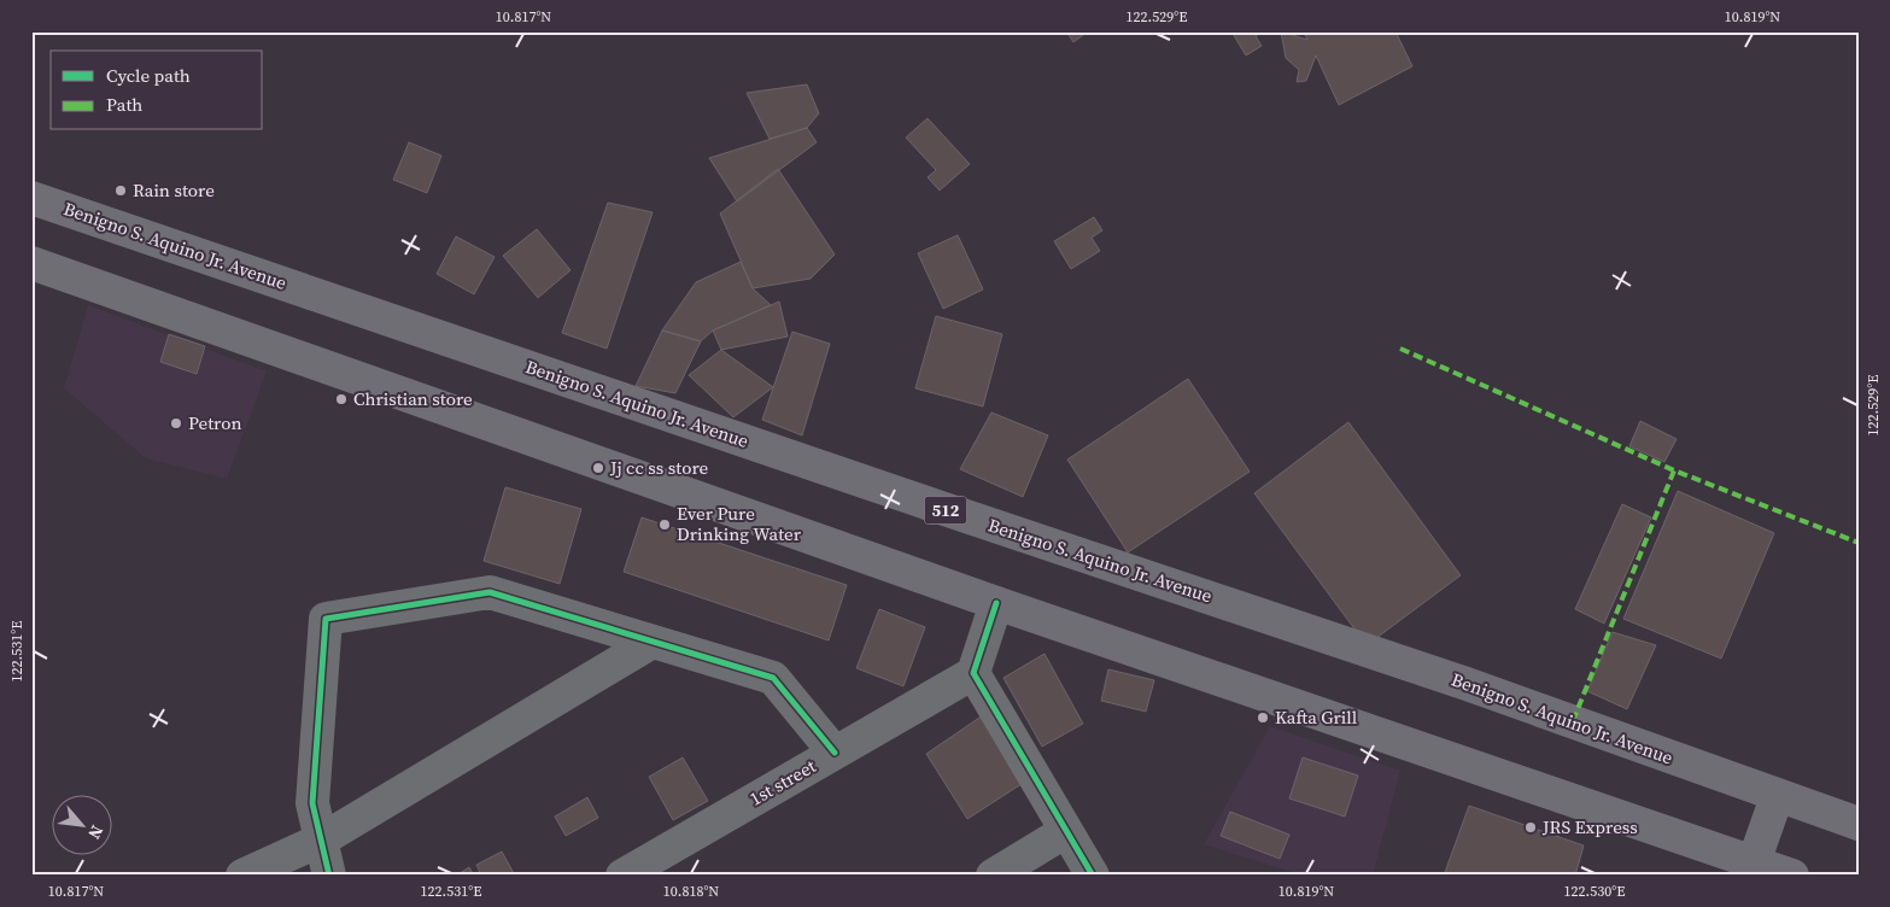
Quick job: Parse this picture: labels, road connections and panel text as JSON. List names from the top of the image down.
{
  "streets": {
    "main road": ["Benigno S. Aquino Jr. Avenue", "512"],
    "street": ["1st street"]
  },
  "places": [
    "Rain store",
    "Christian store",
    "Petron",
    "Jj cc ss store",
    "Ever Pure Drinking Water",
    "Kafta Grill",
    "JRS Express"
  ],
  "legend": ["Cycle path", "Path"],
  "north": "bottom right",
  "coordinates": [
    "10.817°N",
    "122.529°E",
    "10.819°N",
    "122.531°E",
    "10.818°N",
    "122.530°E"
  ]
}
